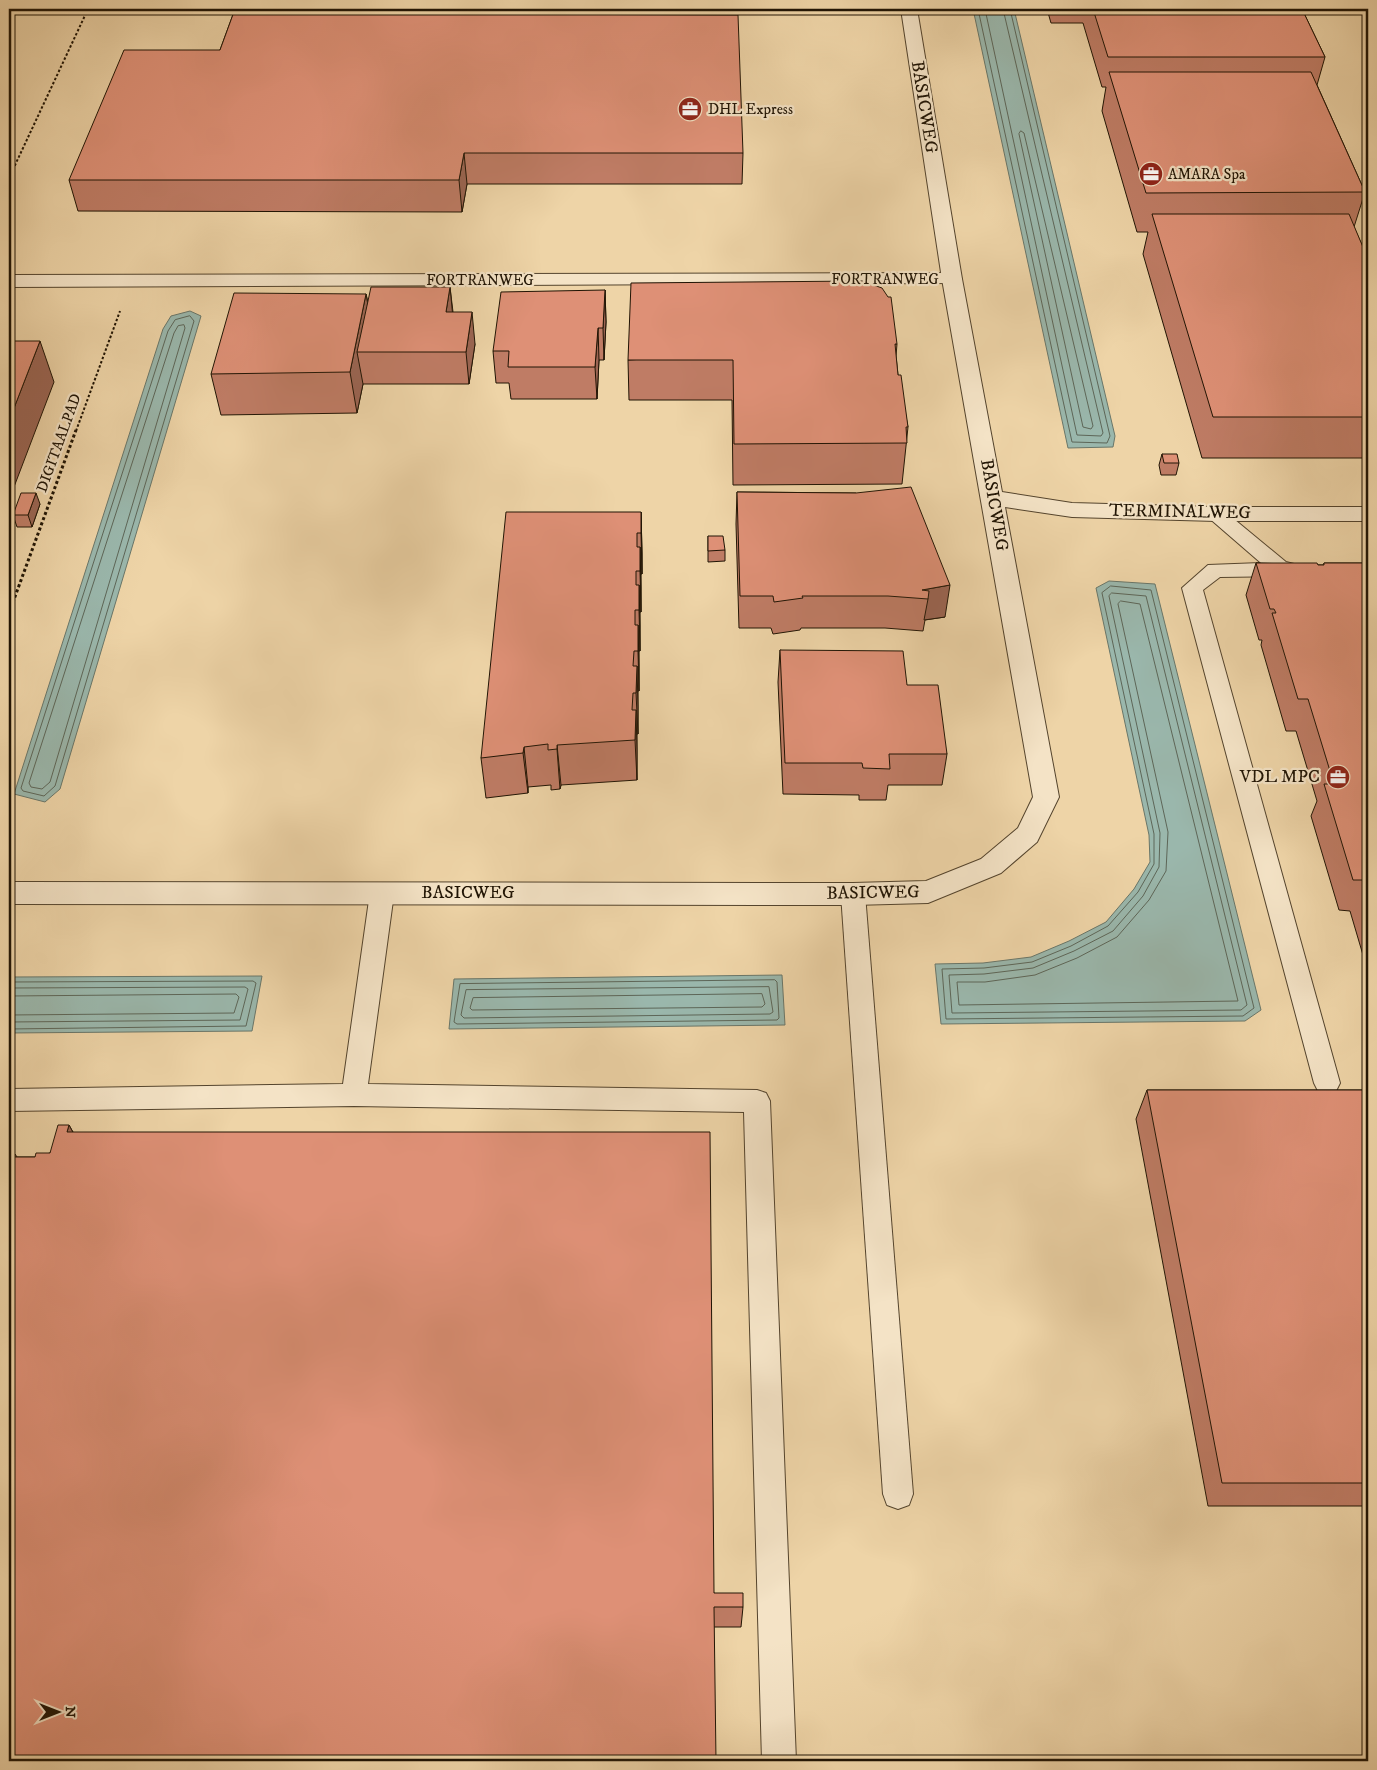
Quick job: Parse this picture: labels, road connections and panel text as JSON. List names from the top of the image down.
{
  "streets": {
    "street": ["BASICWEG", "FORTRANWEG", "TERMINALWEG"],
    "path": ["DIGITAALPAD"]
  },
  "crossings": [
    ["BASICWEG", "FORTRANWEG"],
    ["BASICWEG", "TERMINALWEG"],
    ["FORTRANWEG", "DIGITAALPAD"]
  ],
  "places": {
    "office": ["DHL Express", "AMARA Spa", "VDL MPC"]
  },
  "north": "right"
}
